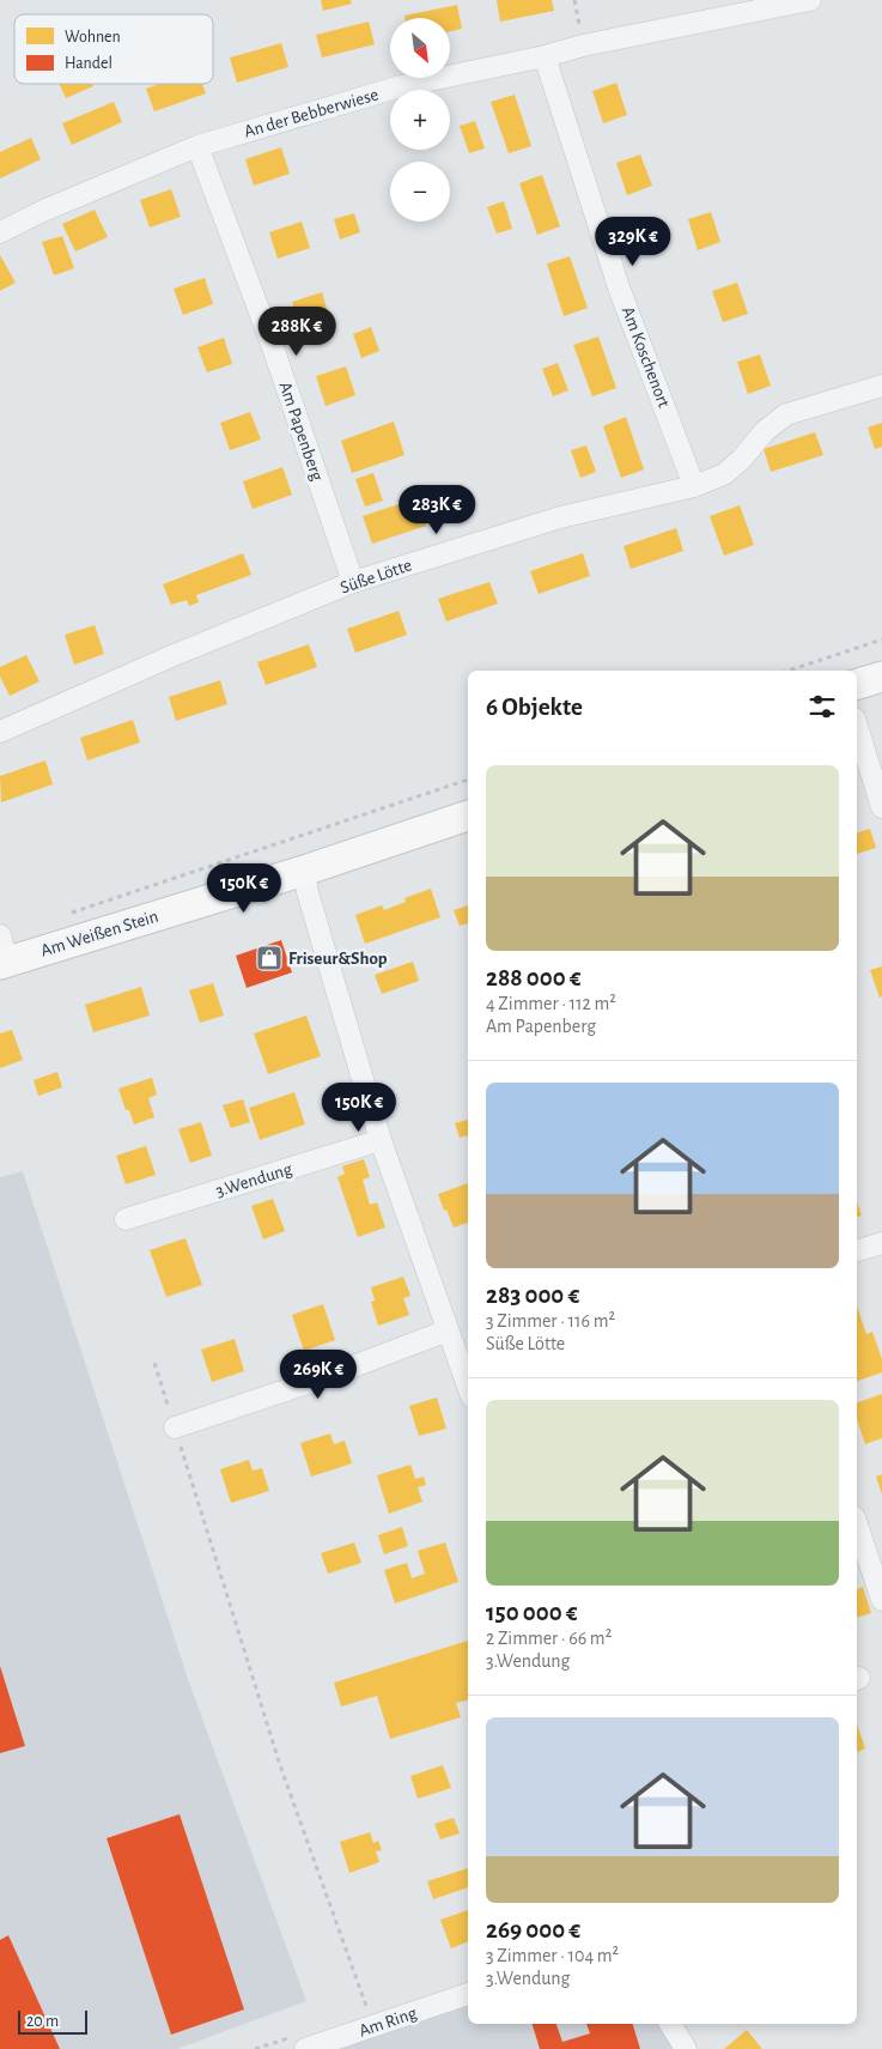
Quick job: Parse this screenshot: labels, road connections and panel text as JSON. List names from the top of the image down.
{
  "streets": {
    "street": [
      "An der Bebberwiese",
      "Am Koschenort",
      "Am Papenberg",
      "Süße Lötte",
      "Am Weißen Stein",
      "3.Wendung",
      "Am Ring"
    ]
  },
  "crossings": [
    ["An der Bebberwiese", "Am Koschenort"],
    ["An der Bebberwiese", "Am Papenberg"],
    ["Am Koschenort", "Süße Lötte"],
    ["Am Papenberg", "Süße Lötte"]
  ],
  "places": {
    "shop": ["Friseur&Shop"]
  },
  "legend": ["Wohnen", "Handel"],
  "scale_bar": "20 m",
  "north": "bottom right",
  "page": {
    "map_buttons": ["+", "−"],
    "price": [
      "329K €",
      "288K €",
      "283K €",
      "150K €",
      "150K €",
      "269K €"
    ],
    "heading": "6 Objekte",
    "list": [
      {
        "name": "288 000 €",
        "note": "4 Zimmer · 112 m² · Am Papenberg"
      },
      {
        "name": "283 000 €",
        "note": "3 Zimmer · 116 m² · Süße Lötte"
      },
      {
        "name": "150 000 €",
        "note": "2 Zimmer · 66 m² · 3.Wendung"
      },
      {
        "name": "269 000 €",
        "note": "3 Zimmer · 104 m² · 3.Wendung"
      }
    ],
    "scale": "20 m"
  }
}
